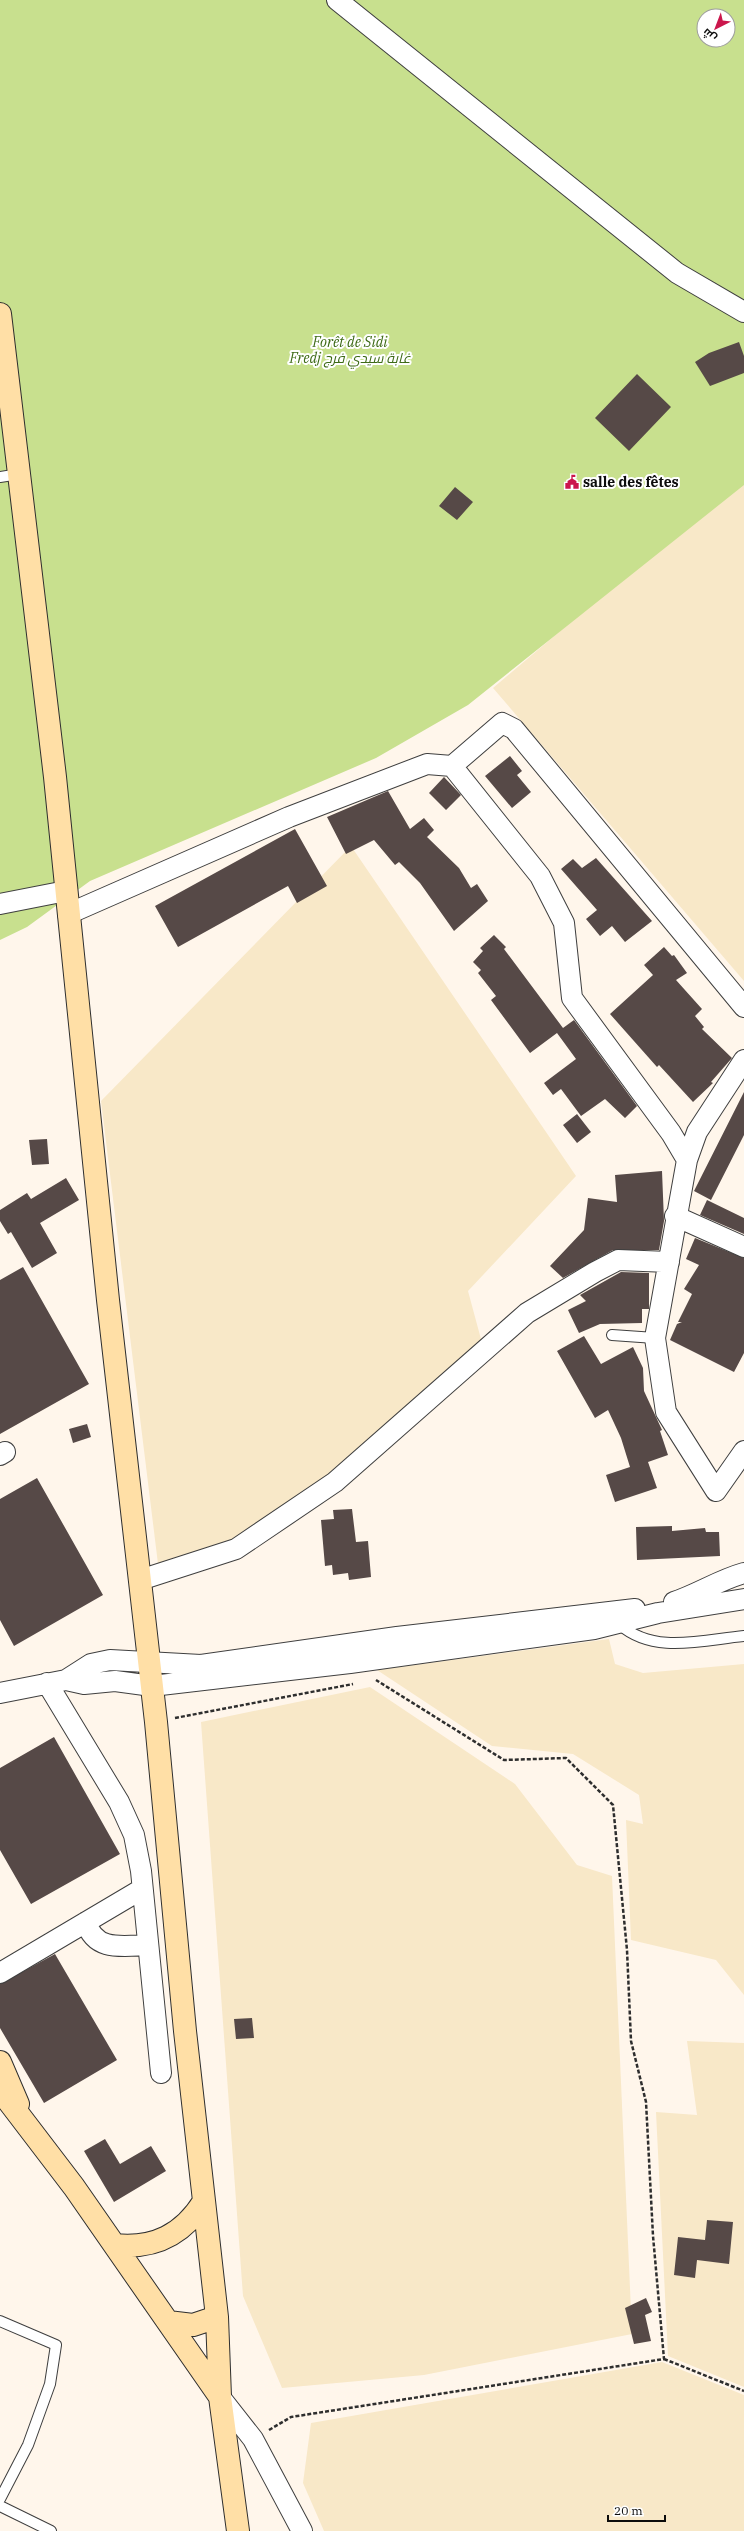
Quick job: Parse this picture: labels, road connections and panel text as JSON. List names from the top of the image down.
{
  "parks": ["Forêt de Sidi Fredj غابة سيدي فرج"],
  "places": {
    "public building": ["salle des fêtes"]
  },
  "scale_bar": "20 m",
  "north": "bottom left"
}
